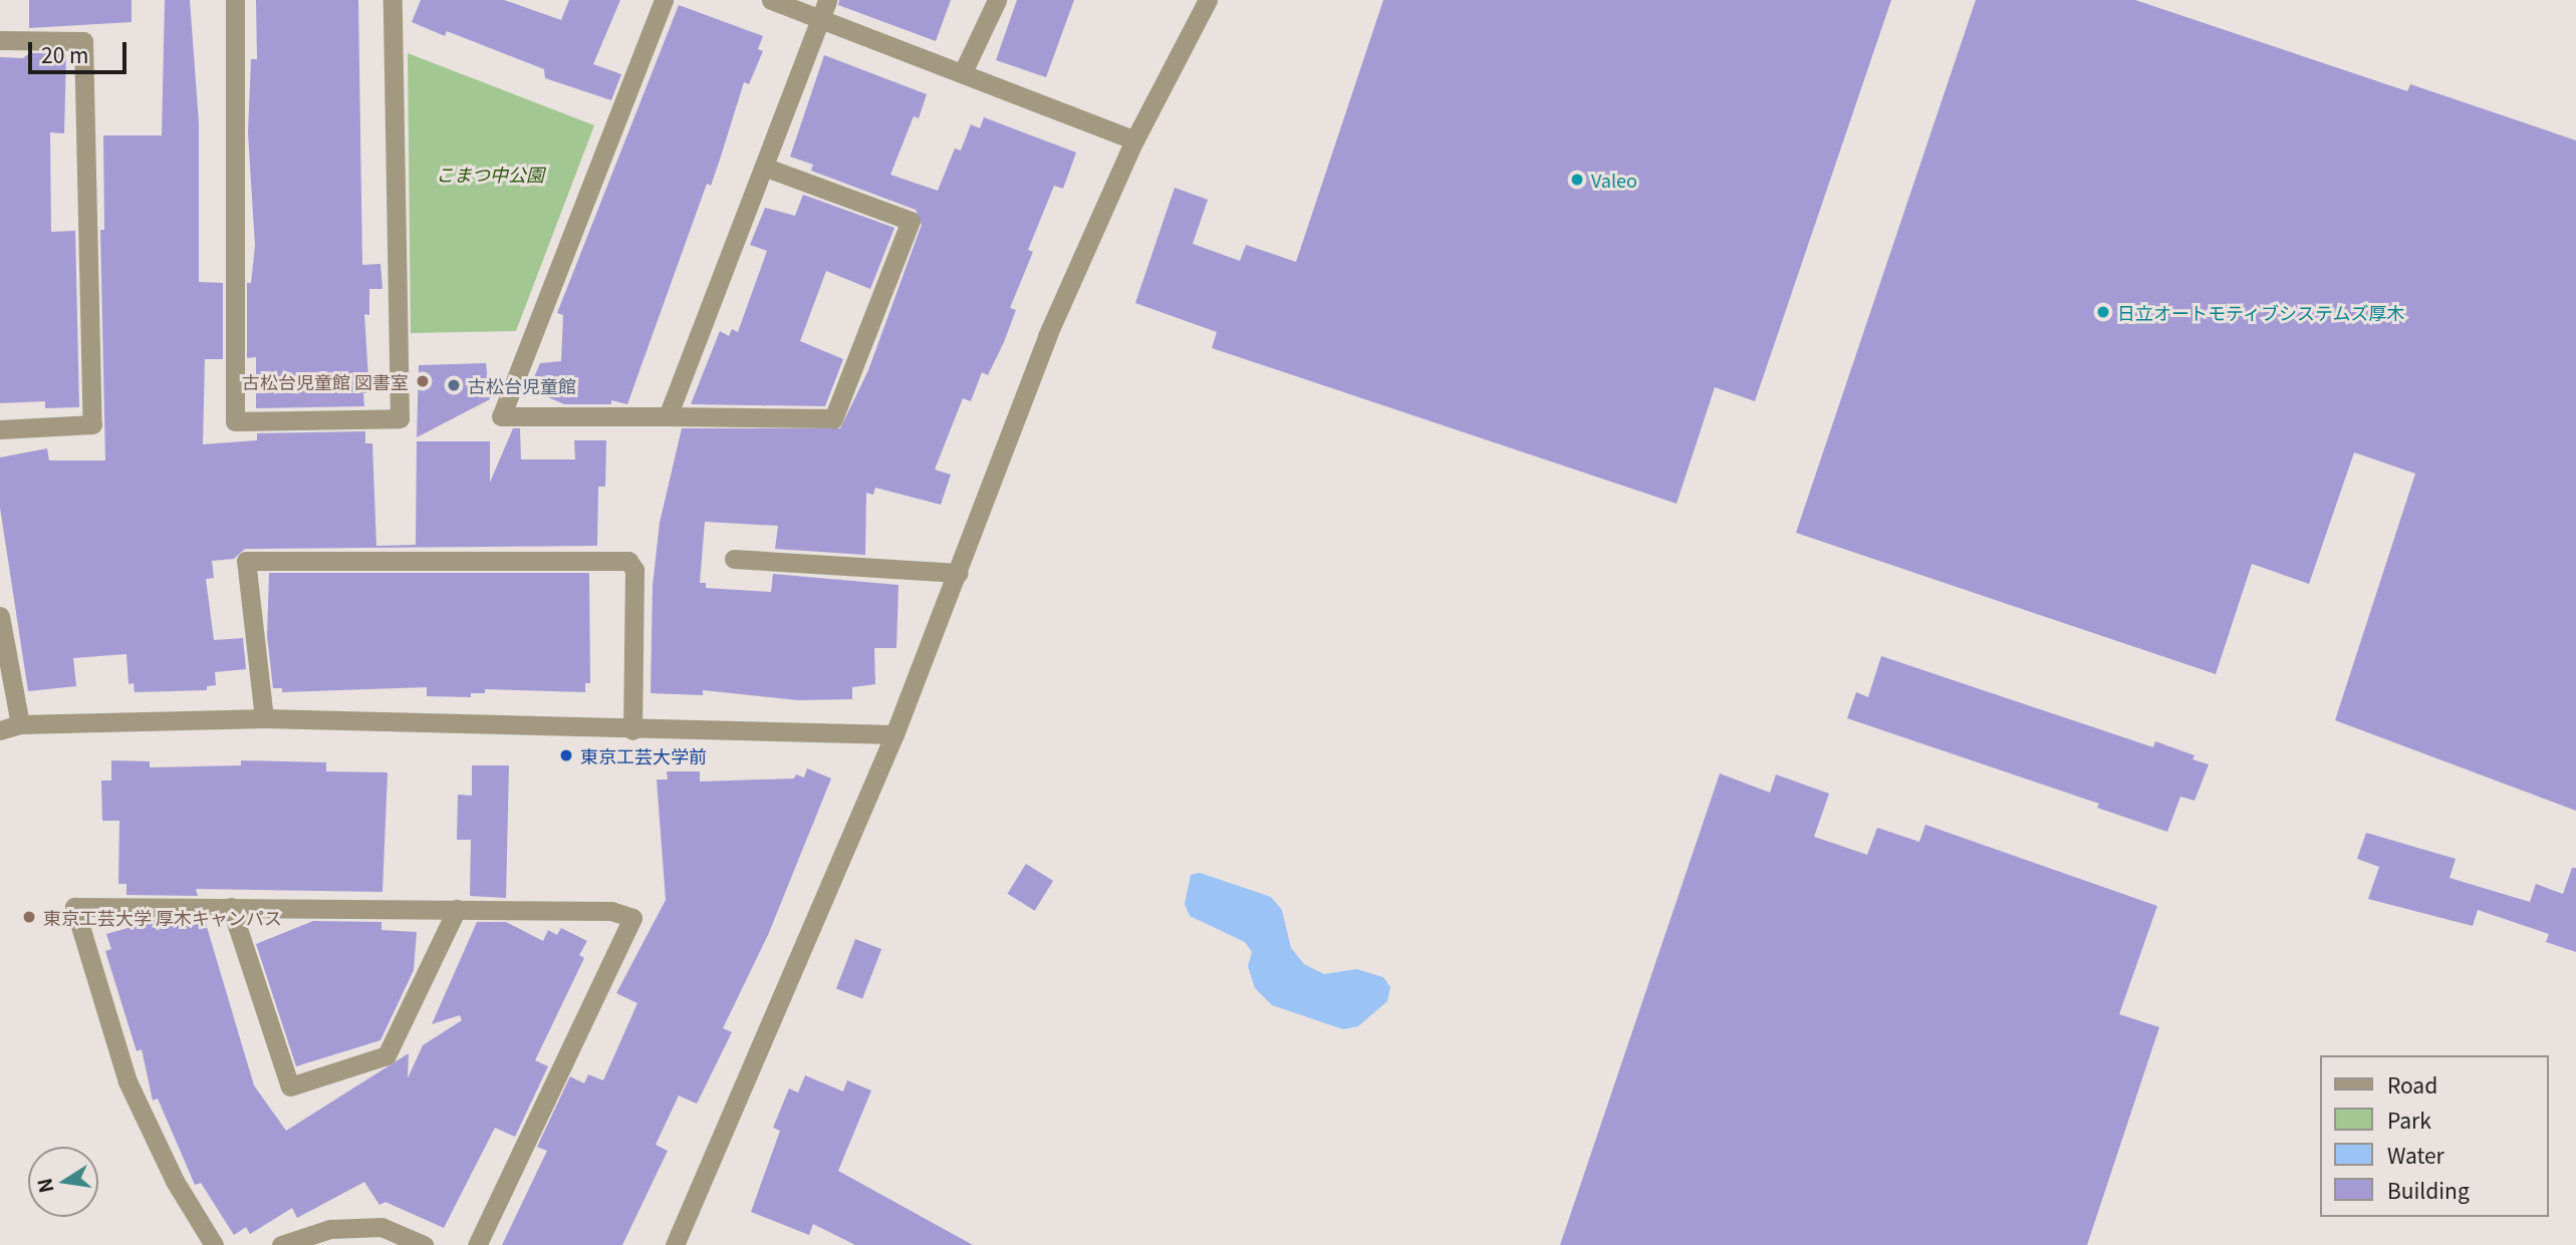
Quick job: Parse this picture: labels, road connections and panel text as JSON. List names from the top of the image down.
{
  "parks": ["こまつ中公園"],
  "places": [
    "Valeo",
    "日立オートモティブシステムズ厚木",
    "古松台児童館 図書室",
    "古松台児童館",
    "東京工芸大学前",
    "東京工芸大学 厚木キャンパス"
  ],
  "legend": [
    "Road",
    "Park",
    "Water",
    "Building"
  ],
  "scale_bar": "20 m",
  "north": "left"
}
